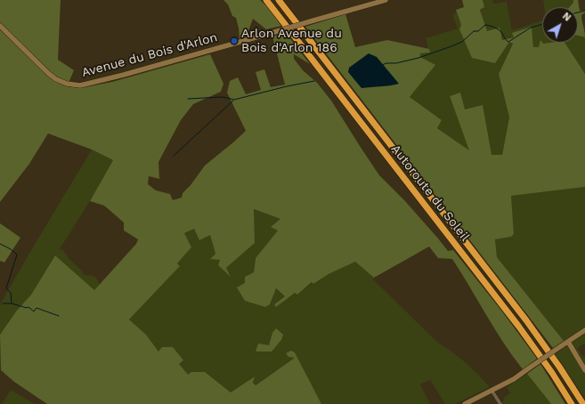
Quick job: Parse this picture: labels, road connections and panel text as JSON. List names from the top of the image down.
{
  "streets": {
    "highway": ["Autoroute du Soleil"],
    "main road": ["Avenue du Bois d'Arlon"]
  },
  "places": ["Arlon Avenue du Bois d'Arlon 186"],
  "north": "top right"
}
